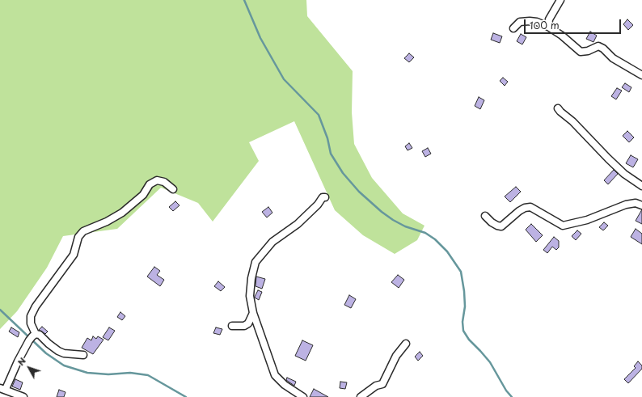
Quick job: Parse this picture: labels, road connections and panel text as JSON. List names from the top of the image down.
{
  "scale_bar": "100 m",
  "north": "top left"
}
